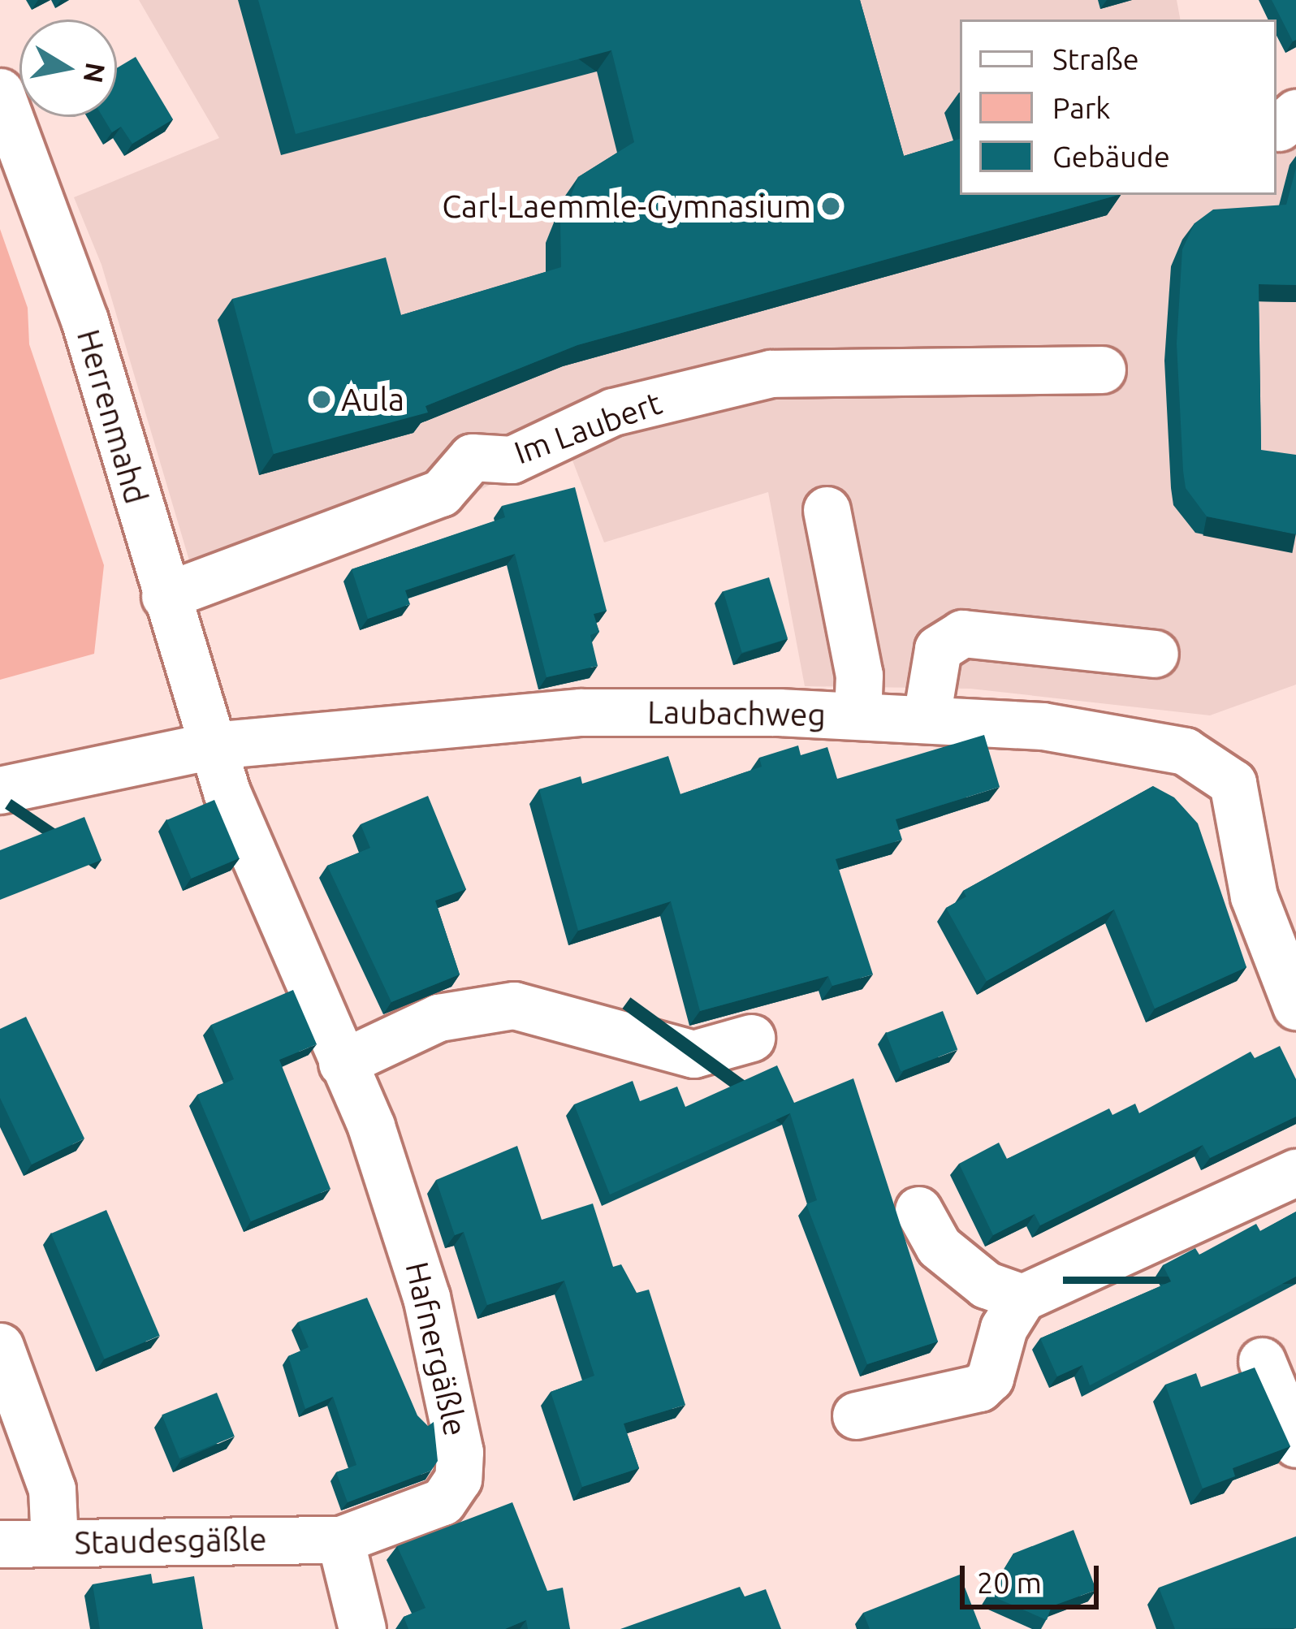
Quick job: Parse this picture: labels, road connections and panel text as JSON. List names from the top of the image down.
{
  "streets": {
    "street": [
      "Herrenmahd",
      "Im Laubert",
      "Laubachweg",
      "Hafnergäßle",
      "Staudesgäßle"
    ]
  },
  "crossings": [
    ["Herrenmahd", "Im Laubert"],
    ["Herrenmahd", "Laubachweg"],
    ["Herrenmahd", "Hafnergäßle"],
    ["Laubachweg", "Hafnergäßle"],
    ["Hafnergäßle", "Staudesgäßle"]
  ],
  "places": ["Carl-Laemmle-Gymnasium", "Aula"],
  "legend": ["Straße", "Park", "Gebäude"],
  "scale_bar": "20 m",
  "north": "right"
}
